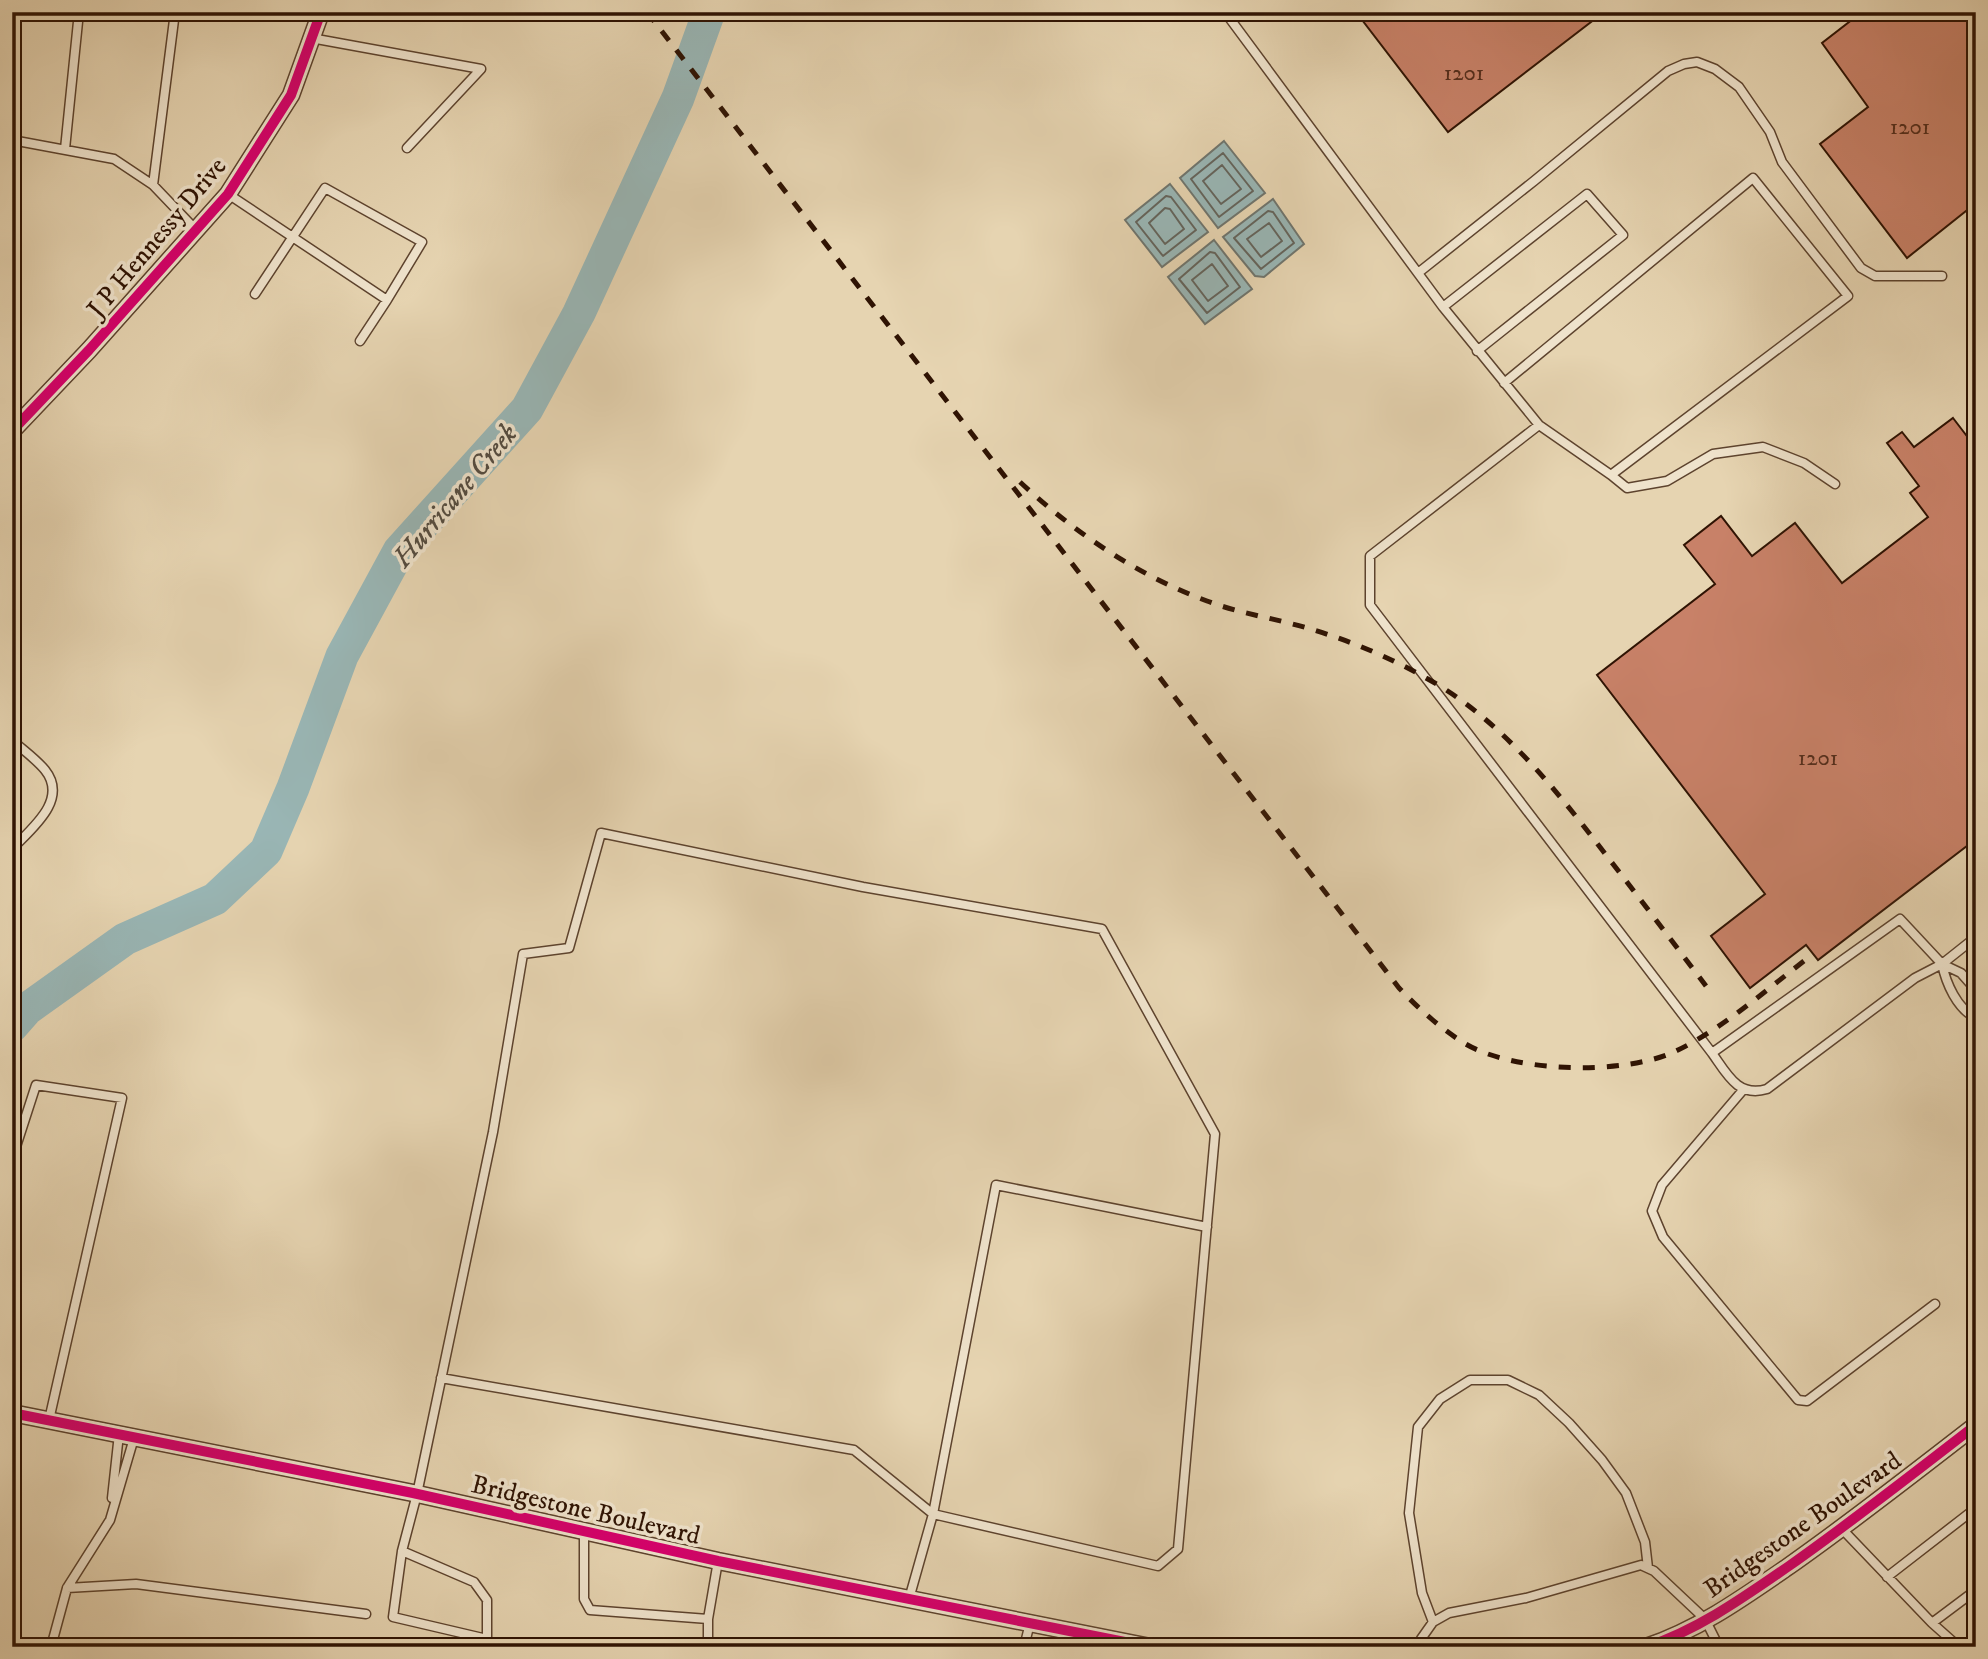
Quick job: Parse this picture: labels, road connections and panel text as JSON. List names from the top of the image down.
{
  "streets": {
    "street": ["J P Hennessy Drive", "Bridgestone Boulevard"]
  },
  "water": ["Hurricane Creek"],
  "house_numbers": ["1201", "1201", "1201"]
}
